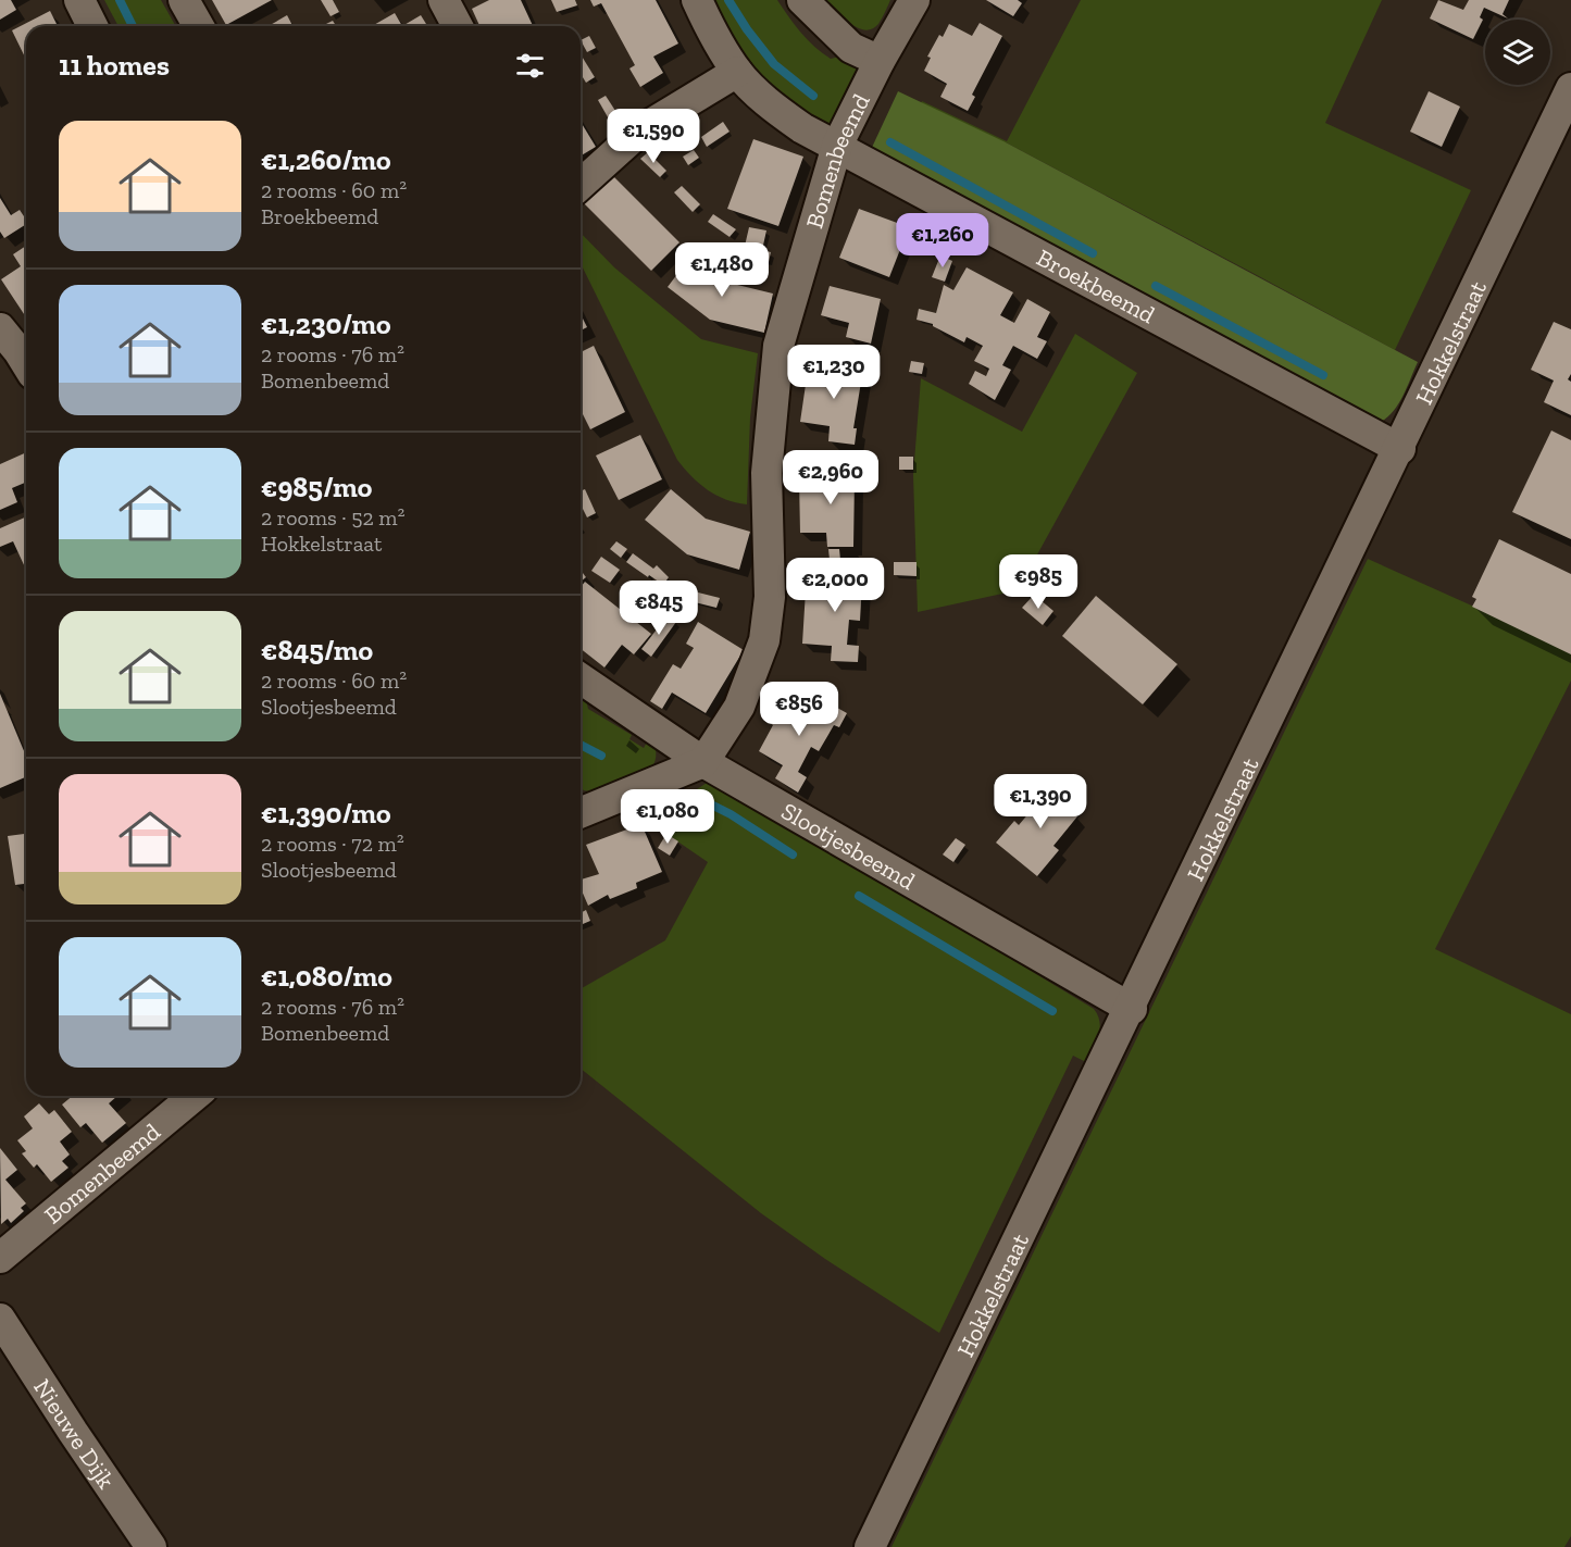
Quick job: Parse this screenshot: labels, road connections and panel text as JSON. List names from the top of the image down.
{
  "streets": {
    "street": [
      "Bomenbeemd",
      "Broekbeemd",
      "Hokkelstraat",
      "Slootjesbeemd",
      "Nieuwe Dijk"
    ]
  },
  "crossings": [
    ["Bomenbeemd", "Broekbeemd"],
    ["Bomenbeemd", "Slootjesbeemd"],
    ["Broekbeemd", "Hokkelstraat"],
    ["Hokkelstraat", "Slootjesbeemd"]
  ],
  "page": {
    "heading": "11 homes",
    "list": [
      {
        "name": "€1,260/mo",
        "note": "2 rooms · 60 m² · Broekbeemd"
      },
      {
        "name": "€1,230/mo",
        "note": "2 rooms · 76 m² · Bomenbeemd"
      },
      {
        "name": "€985/mo",
        "note": "2 rooms · 52 m² · Hokkelstraat"
      },
      {
        "name": "€845/mo",
        "note": "2 rooms · 60 m² · Slootjesbeemd"
      },
      {
        "name": "€1,390/mo",
        "note": "2 rooms · 72 m² · Slootjesbeemd"
      },
      {
        "name": "€1,080/mo",
        "note": "2 rooms · 76 m² · Bomenbeemd"
      }
    ],
    "price": [
      "€1,590",
      "€1,260",
      "€1,480",
      "€1,230",
      "€2,960",
      "€985",
      "€2,000",
      "€845",
      "€856",
      "€1,390",
      "€1,080"
    ]
  }
}
